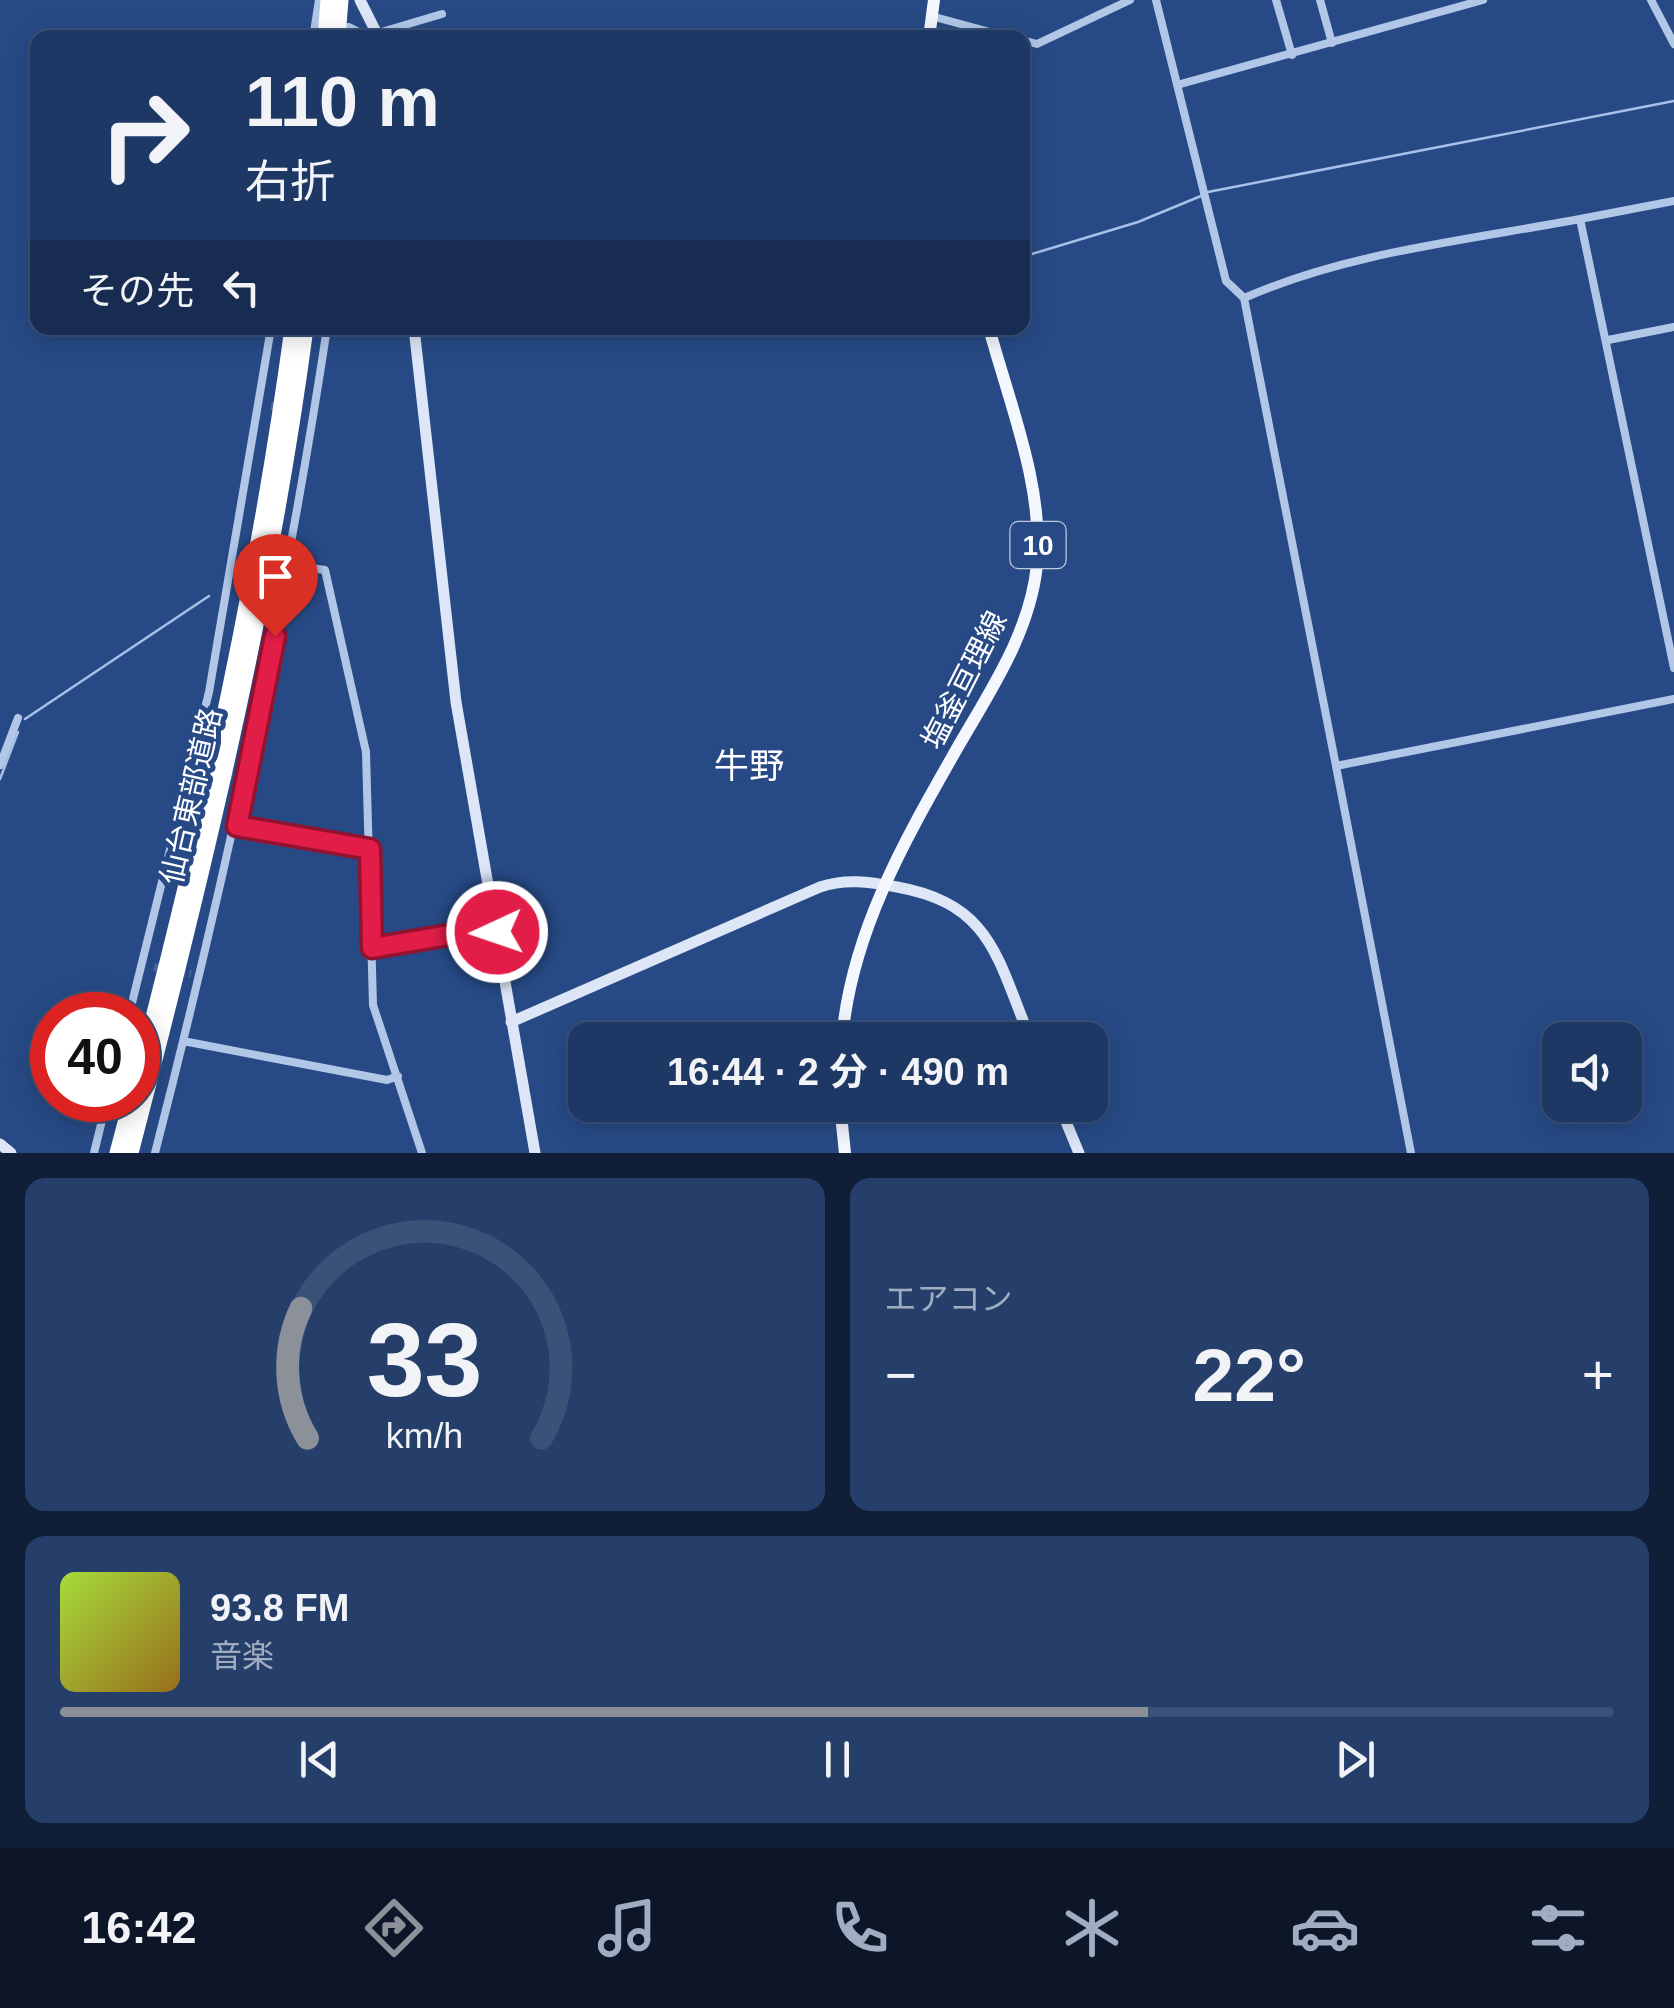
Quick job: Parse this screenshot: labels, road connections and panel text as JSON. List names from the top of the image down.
{
  "streets": {
    "highway": ["仙台東部道路"],
    "main road": ["10", "塩釜亘理線"]
  },
  "districts": ["牛野"],
  "page": {
    "turn": ["110 m", "右折"],
    "then": "その先",
    "limit": "40",
    "trip": "16:44 · 2 分 · 490 m",
    "tile": "エアコン",
    "heat": ["−", "22°", "+"],
    "song": ["93.8 FM", "音楽"],
    "tabs": "16:42",
    "gauge": ["33", "km/h"]
  }
}
